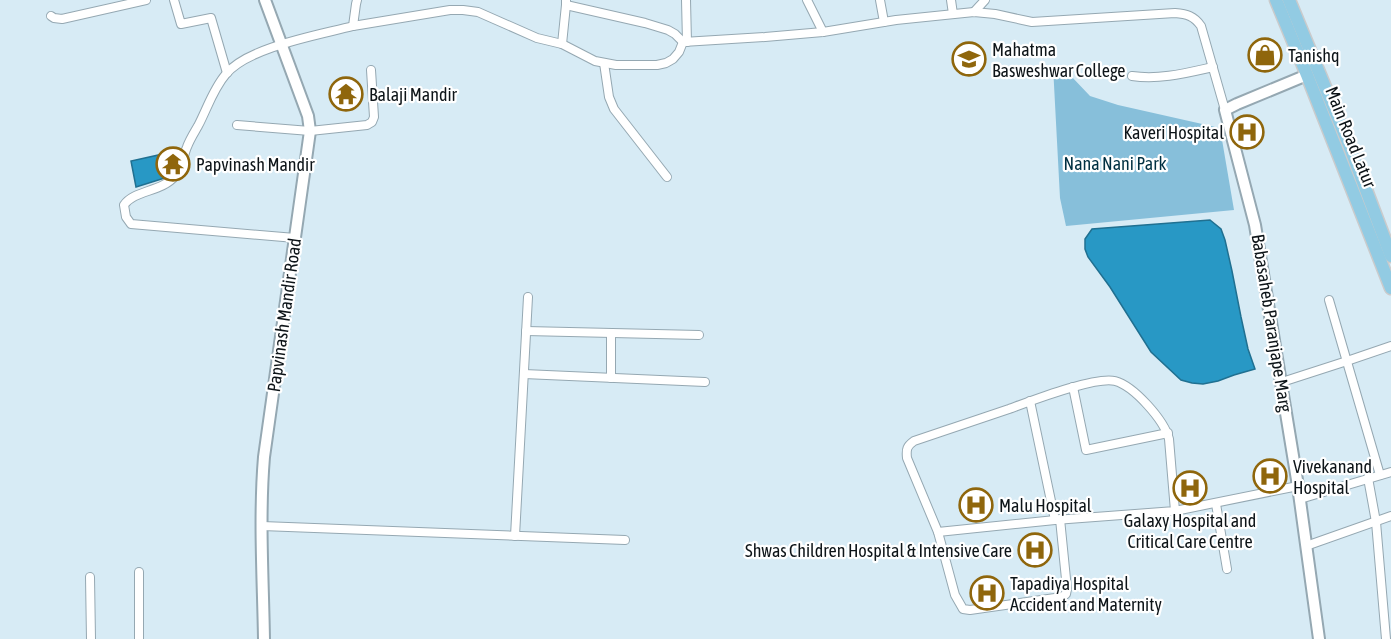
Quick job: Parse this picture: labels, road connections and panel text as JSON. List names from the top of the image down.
{
  "streets": {
    "main road": ["Main Road Latur"],
    "street": ["Papvinash Mandir Road", "Babasaheb Paranjape Marg"]
  },
  "parks": ["Nana Nani Park"],
  "places": {
    "shop": ["Tanishq"],
    "school or university": ["Mahatma Basweshwar College"],
    "temple": ["Balaji Mandir", "Papvinash Mandir"],
    "hospital": [
      "Kaveri Hospital",
      "Vivekanand Hospital",
      "Galaxy Hospital and Critical Care Centre",
      "Malu Hospital",
      "Shwas Children Hospital & Intensive Care",
      "Tapadiya Hospital Accident and Maternity"
    ]
  }
}
